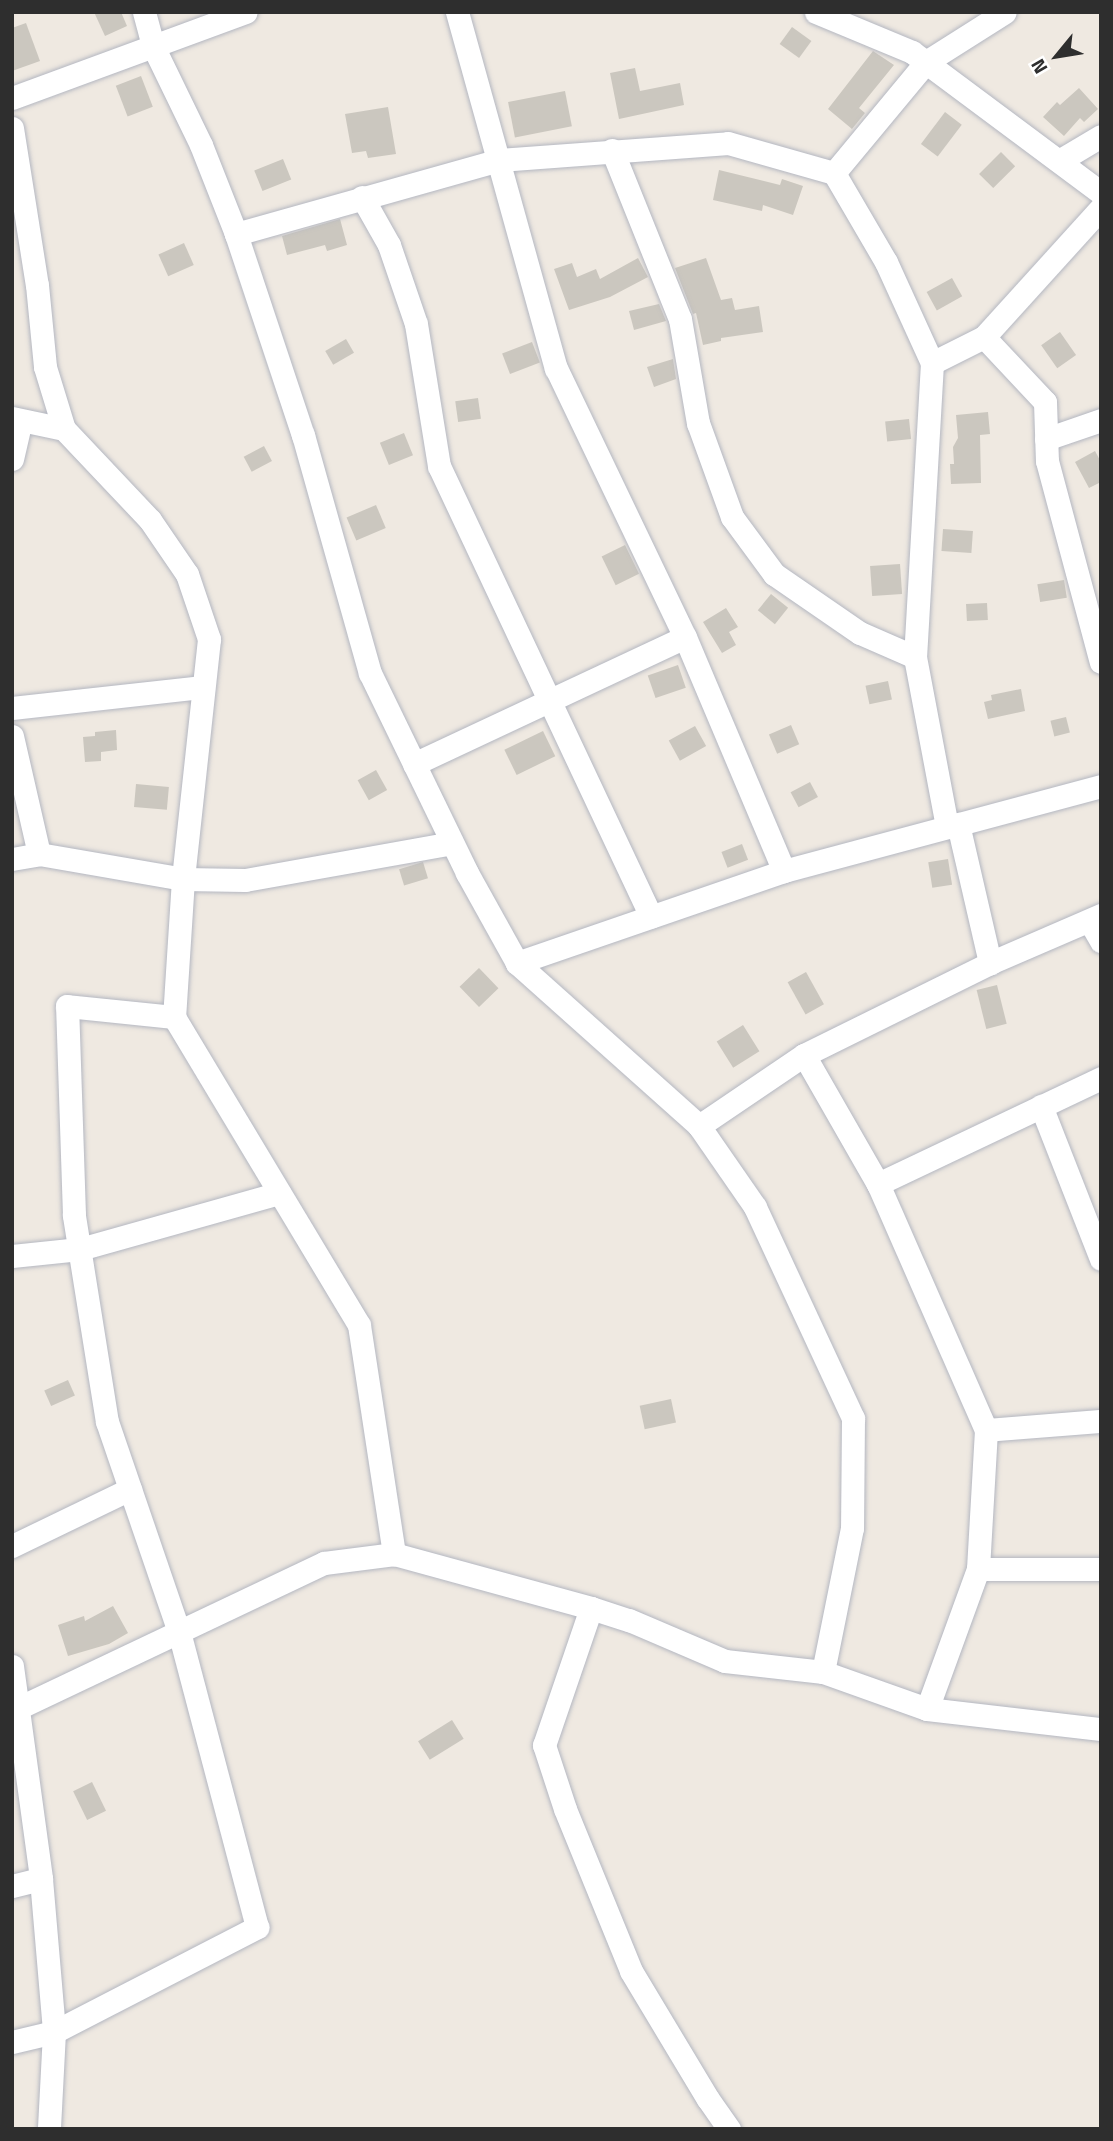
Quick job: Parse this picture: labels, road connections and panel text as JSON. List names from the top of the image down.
{
  "north": "bottom left"
}
